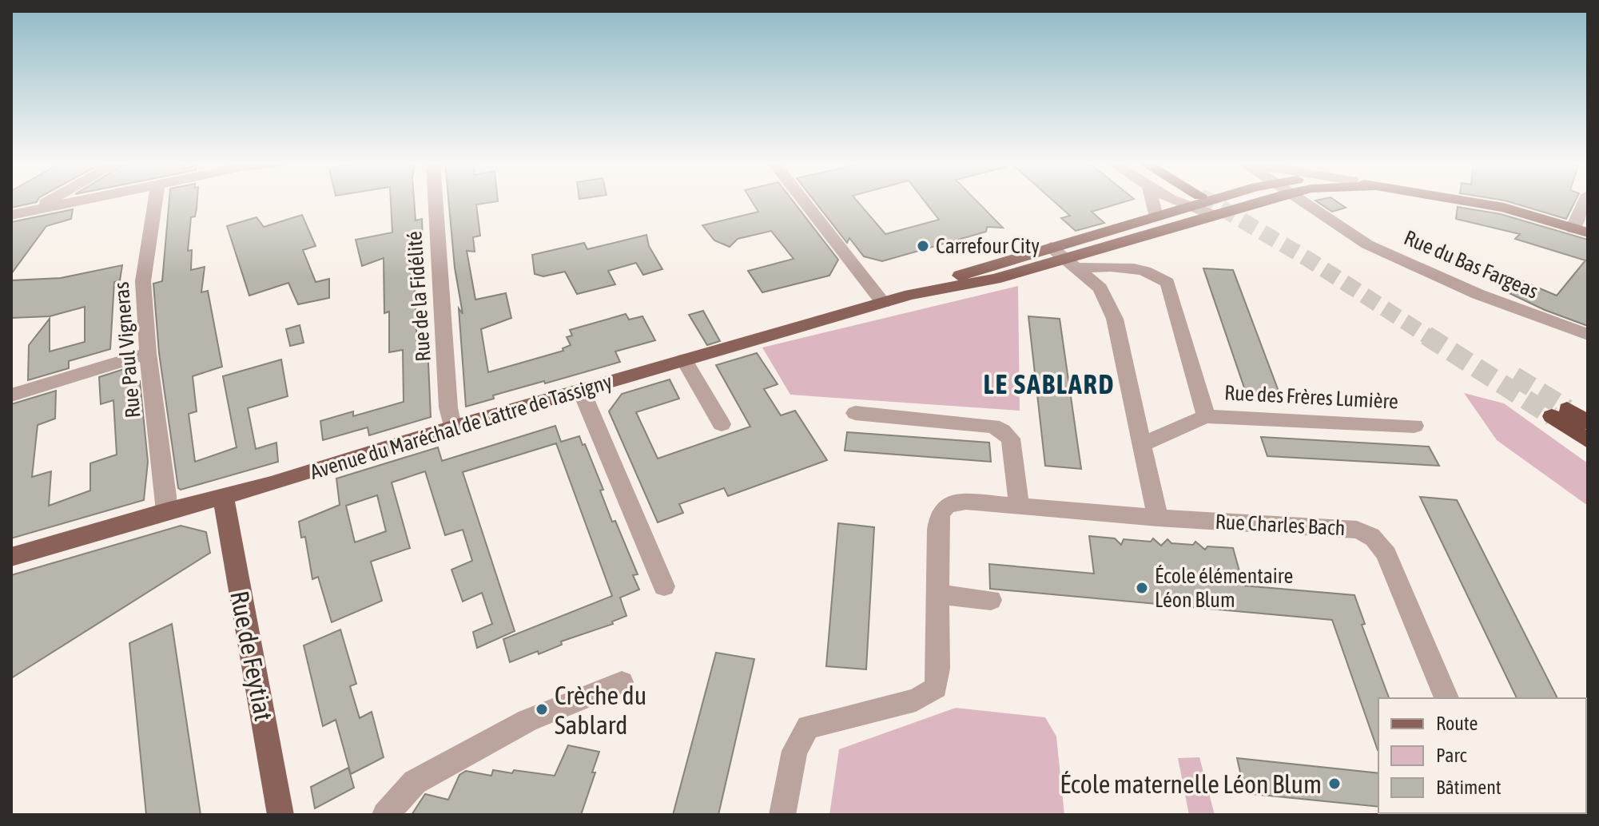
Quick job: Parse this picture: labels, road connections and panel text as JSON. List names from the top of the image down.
{
  "streets": {
    "main road": ["Avenue du Maréchal de Lattre de Tassigny", "Rue de Feytiat"],
    "street": [
      "Rue du Bas Fargeas",
      "Rue de la Fidélité",
      "Rue Paul Vigneras",
      "Rue des Frères Lumière",
      "Rue Charles Bach"
    ]
  },
  "crossings": [
    ["Rue de la Fidélité", "Avenue du Maréchal de Lattre de Tassigny"],
    ["Rue Paul Vigneras", "Avenue du Maréchal de Lattre de Tassigny"],
    ["Avenue du Maréchal de Lattre de Tassigny", "Rue de Feytiat"]
  ],
  "districts": ["LE SABLARD"],
  "places": [
    "Carrefour City",
    "École élémentaire Léon Blum",
    "Crèche du Sablard",
    "École maternelle Léon Blum"
  ],
  "legend": ["Route", "Parc", "Bâtiment"]
}
